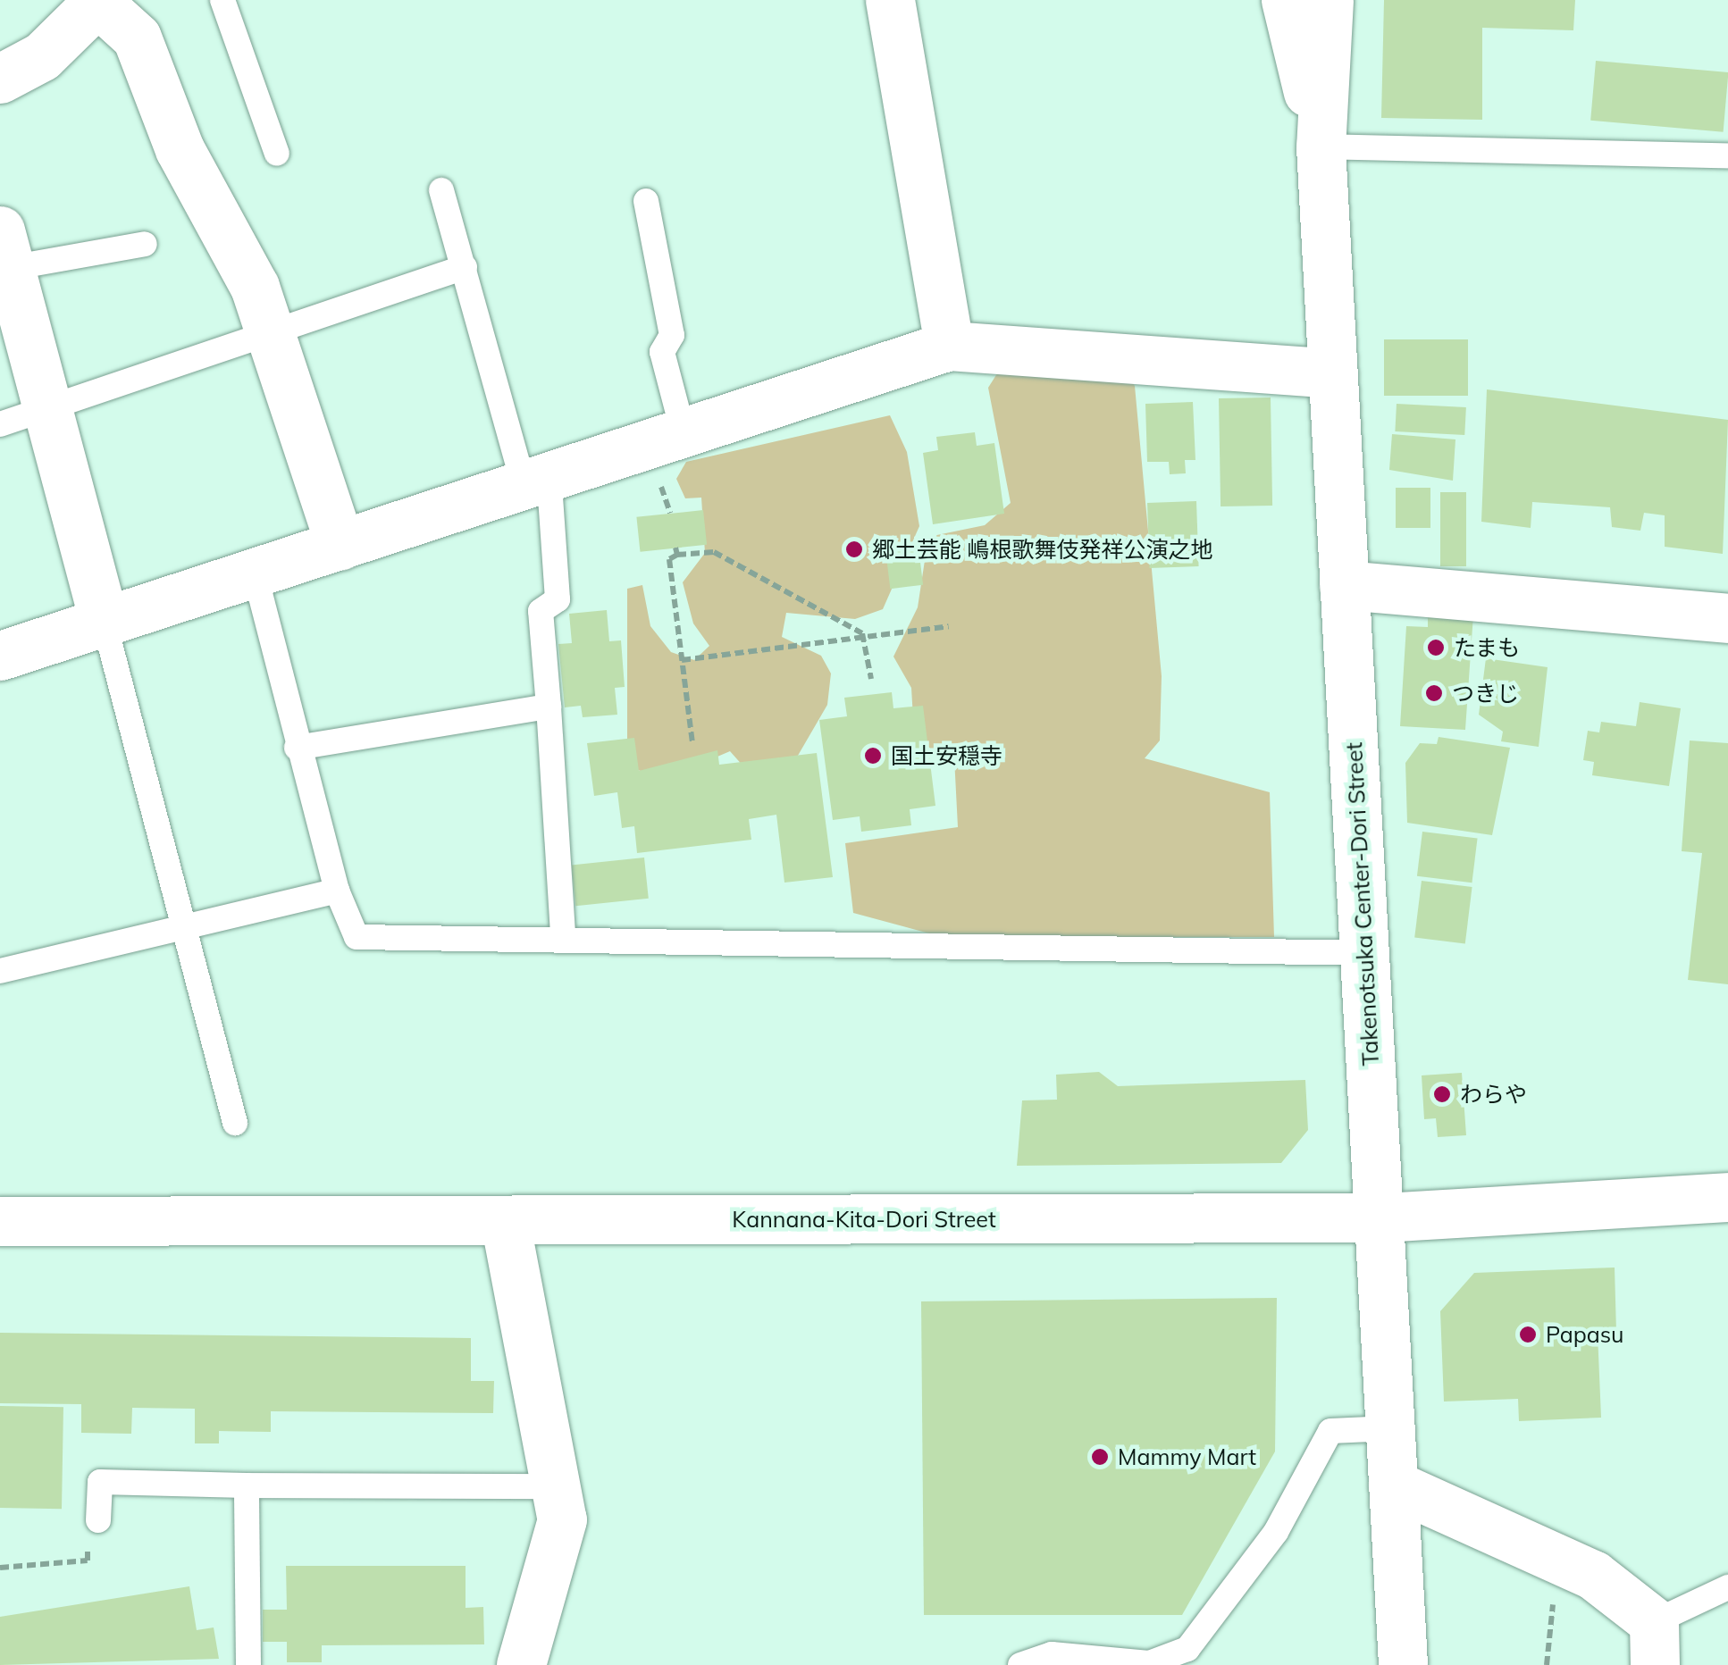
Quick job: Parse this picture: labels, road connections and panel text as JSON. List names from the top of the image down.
{
  "streets": {
    "street": ["Takenotsuka Center-Dori Street", "Kannana-Kita-Dori Street"]
  },
  "crossings": [
    ["Takenotsuka Center-Dori Street", "Kannana-Kita-Dori Street"]
  ],
  "places": [
    "郷土芸能 嶋根歌舞伎発祥公演之地",
    "たまも",
    "つきじ",
    "国土安穏寺",
    "わらや",
    "Papasu",
    "Mammy Mart"
  ]
}
